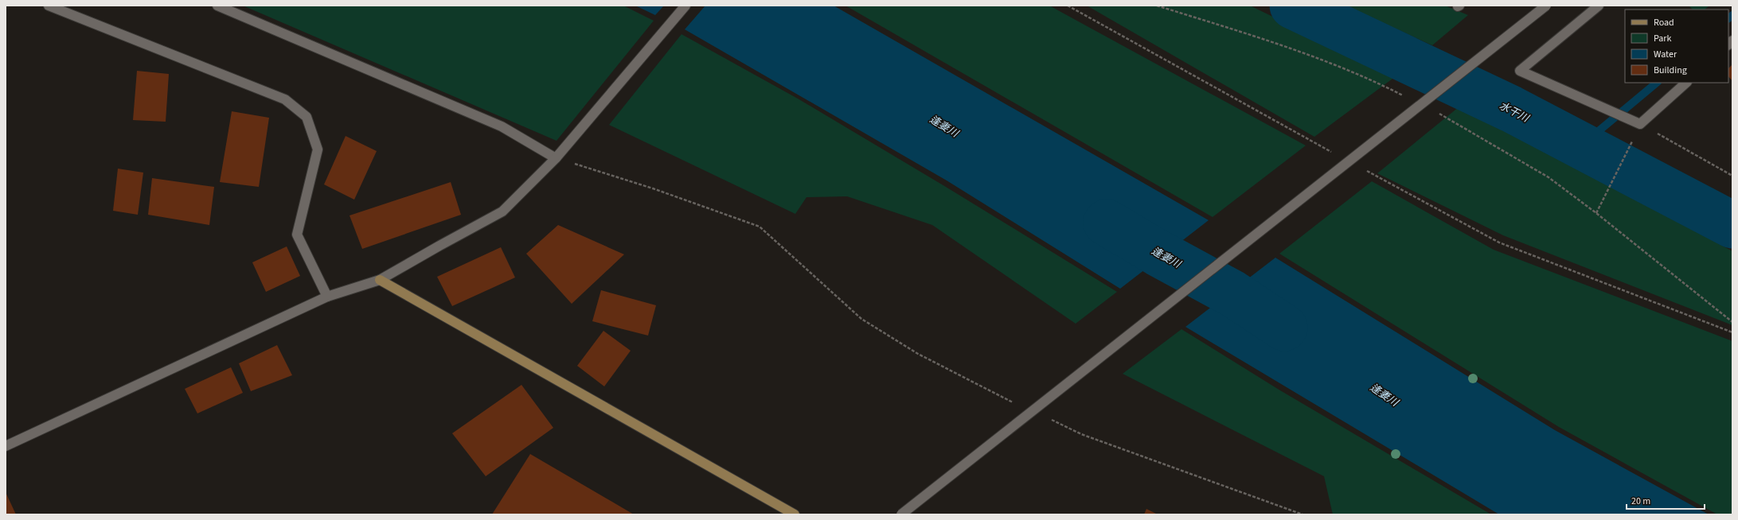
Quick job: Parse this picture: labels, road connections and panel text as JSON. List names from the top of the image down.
{
  "water": ["水干川", "逢妻川"],
  "legend": [
    "Road",
    "Park",
    "Water",
    "Building"
  ],
  "scale_bar": "20 m"
}
